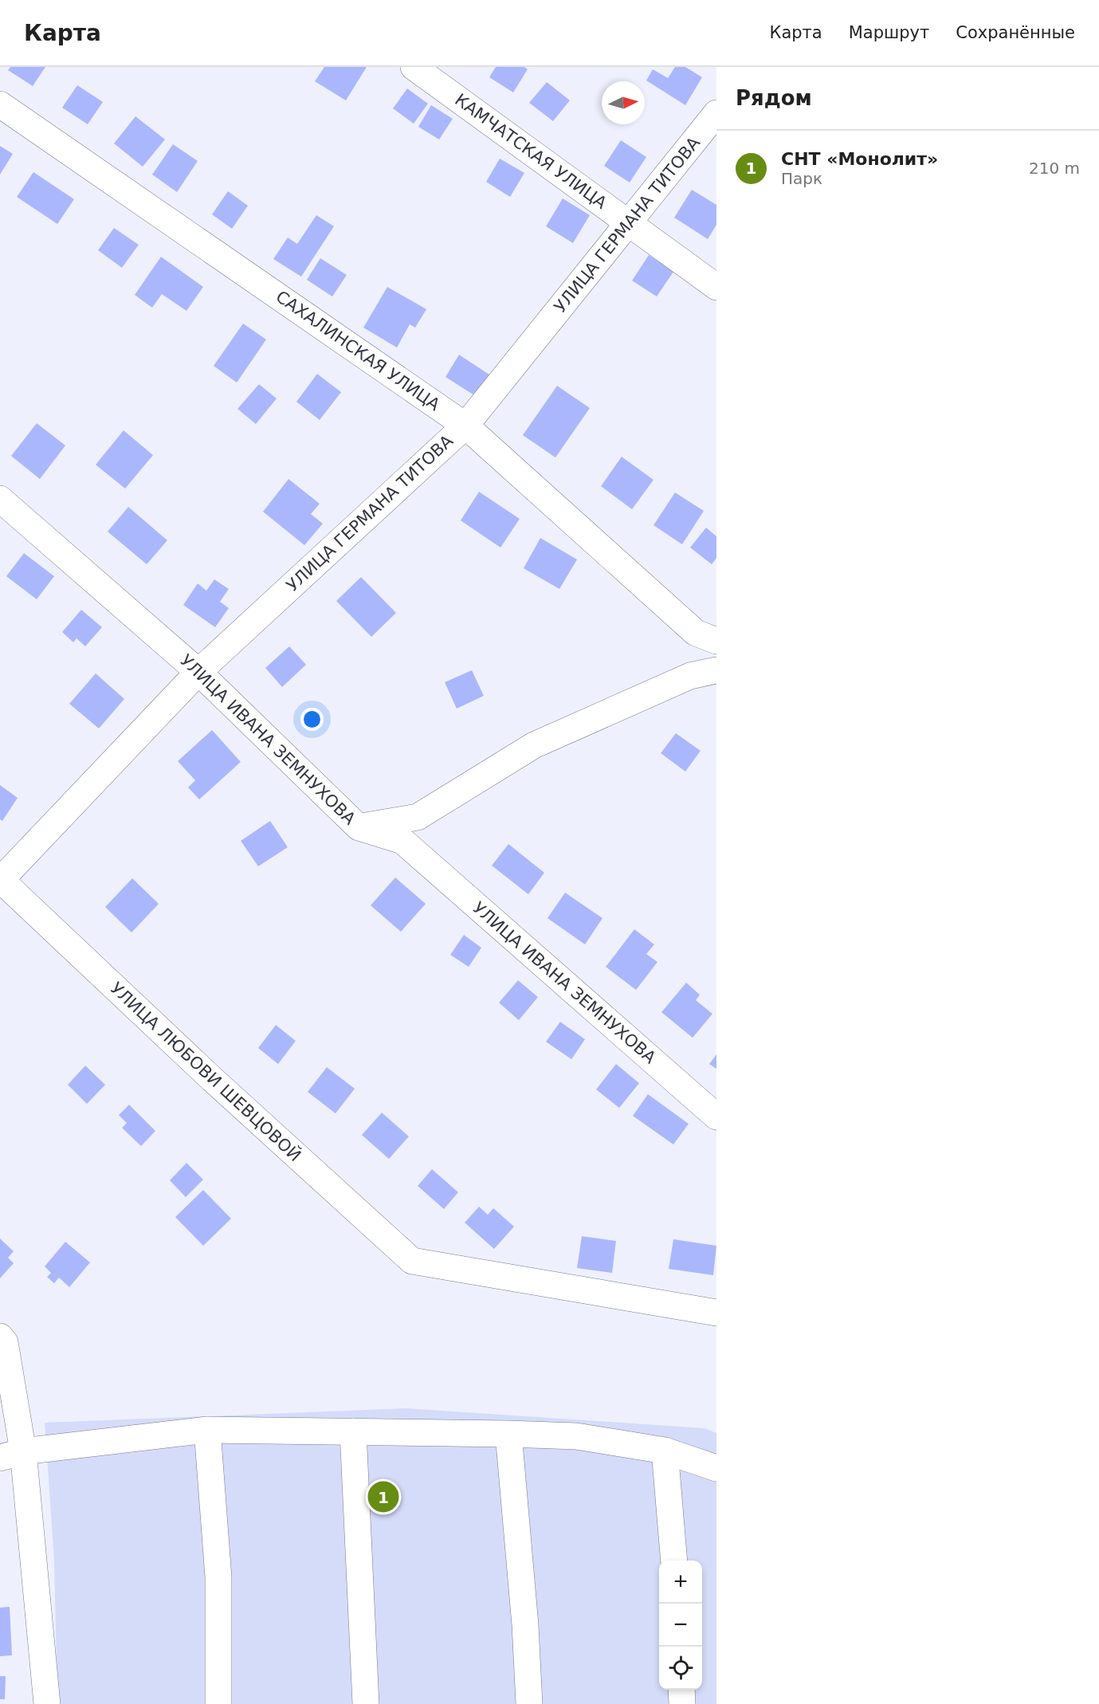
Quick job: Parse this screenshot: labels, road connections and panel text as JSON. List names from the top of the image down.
{
  "streets": {
    "street": [
      "КАМЧАТСКАЯ УЛИЦА",
      "УЛИЦА ГЕРМАНА ТИТОВА",
      "САХАЛИНСКАЯ УЛИЦА",
      "УЛИЦА ИВАНА ЗЕМНУХОВА",
      "УЛИЦА ЛЮБОВИ ШЕВЦОВОЙ"
    ]
  },
  "crossings": [
    ["КАМЧАТСКАЯ УЛИЦА", "УЛИЦА ГЕРМАНА ТИТОВА"],
    ["УЛИЦА ГЕРМАНА ТИТОВА", "САХАЛИНСКАЯ УЛИЦА"],
    ["УЛИЦА ГЕРМАНА ТИТОВА", "УЛИЦА ИВАНА ЗЕМНУХОВА"],
    ["УЛИЦА ГЕРМАНА ТИТОВА", "УЛИЦА ЛЮБОВИ ШЕВЦОВОЙ"]
  ],
  "north": "right",
  "page": {
    "header": "Карта",
    "nav": ["Карта", "Маршрут", "Сохранённые"],
    "heading": "Рядом",
    "list": [
      {
        "mark": "1",
        "name": "СНТ «Монолит»",
        "note": "Парк",
        "value": "210 m"
      }
    ],
    "pins": "1",
    "map_buttons": ["+", "−"]
  }
}
